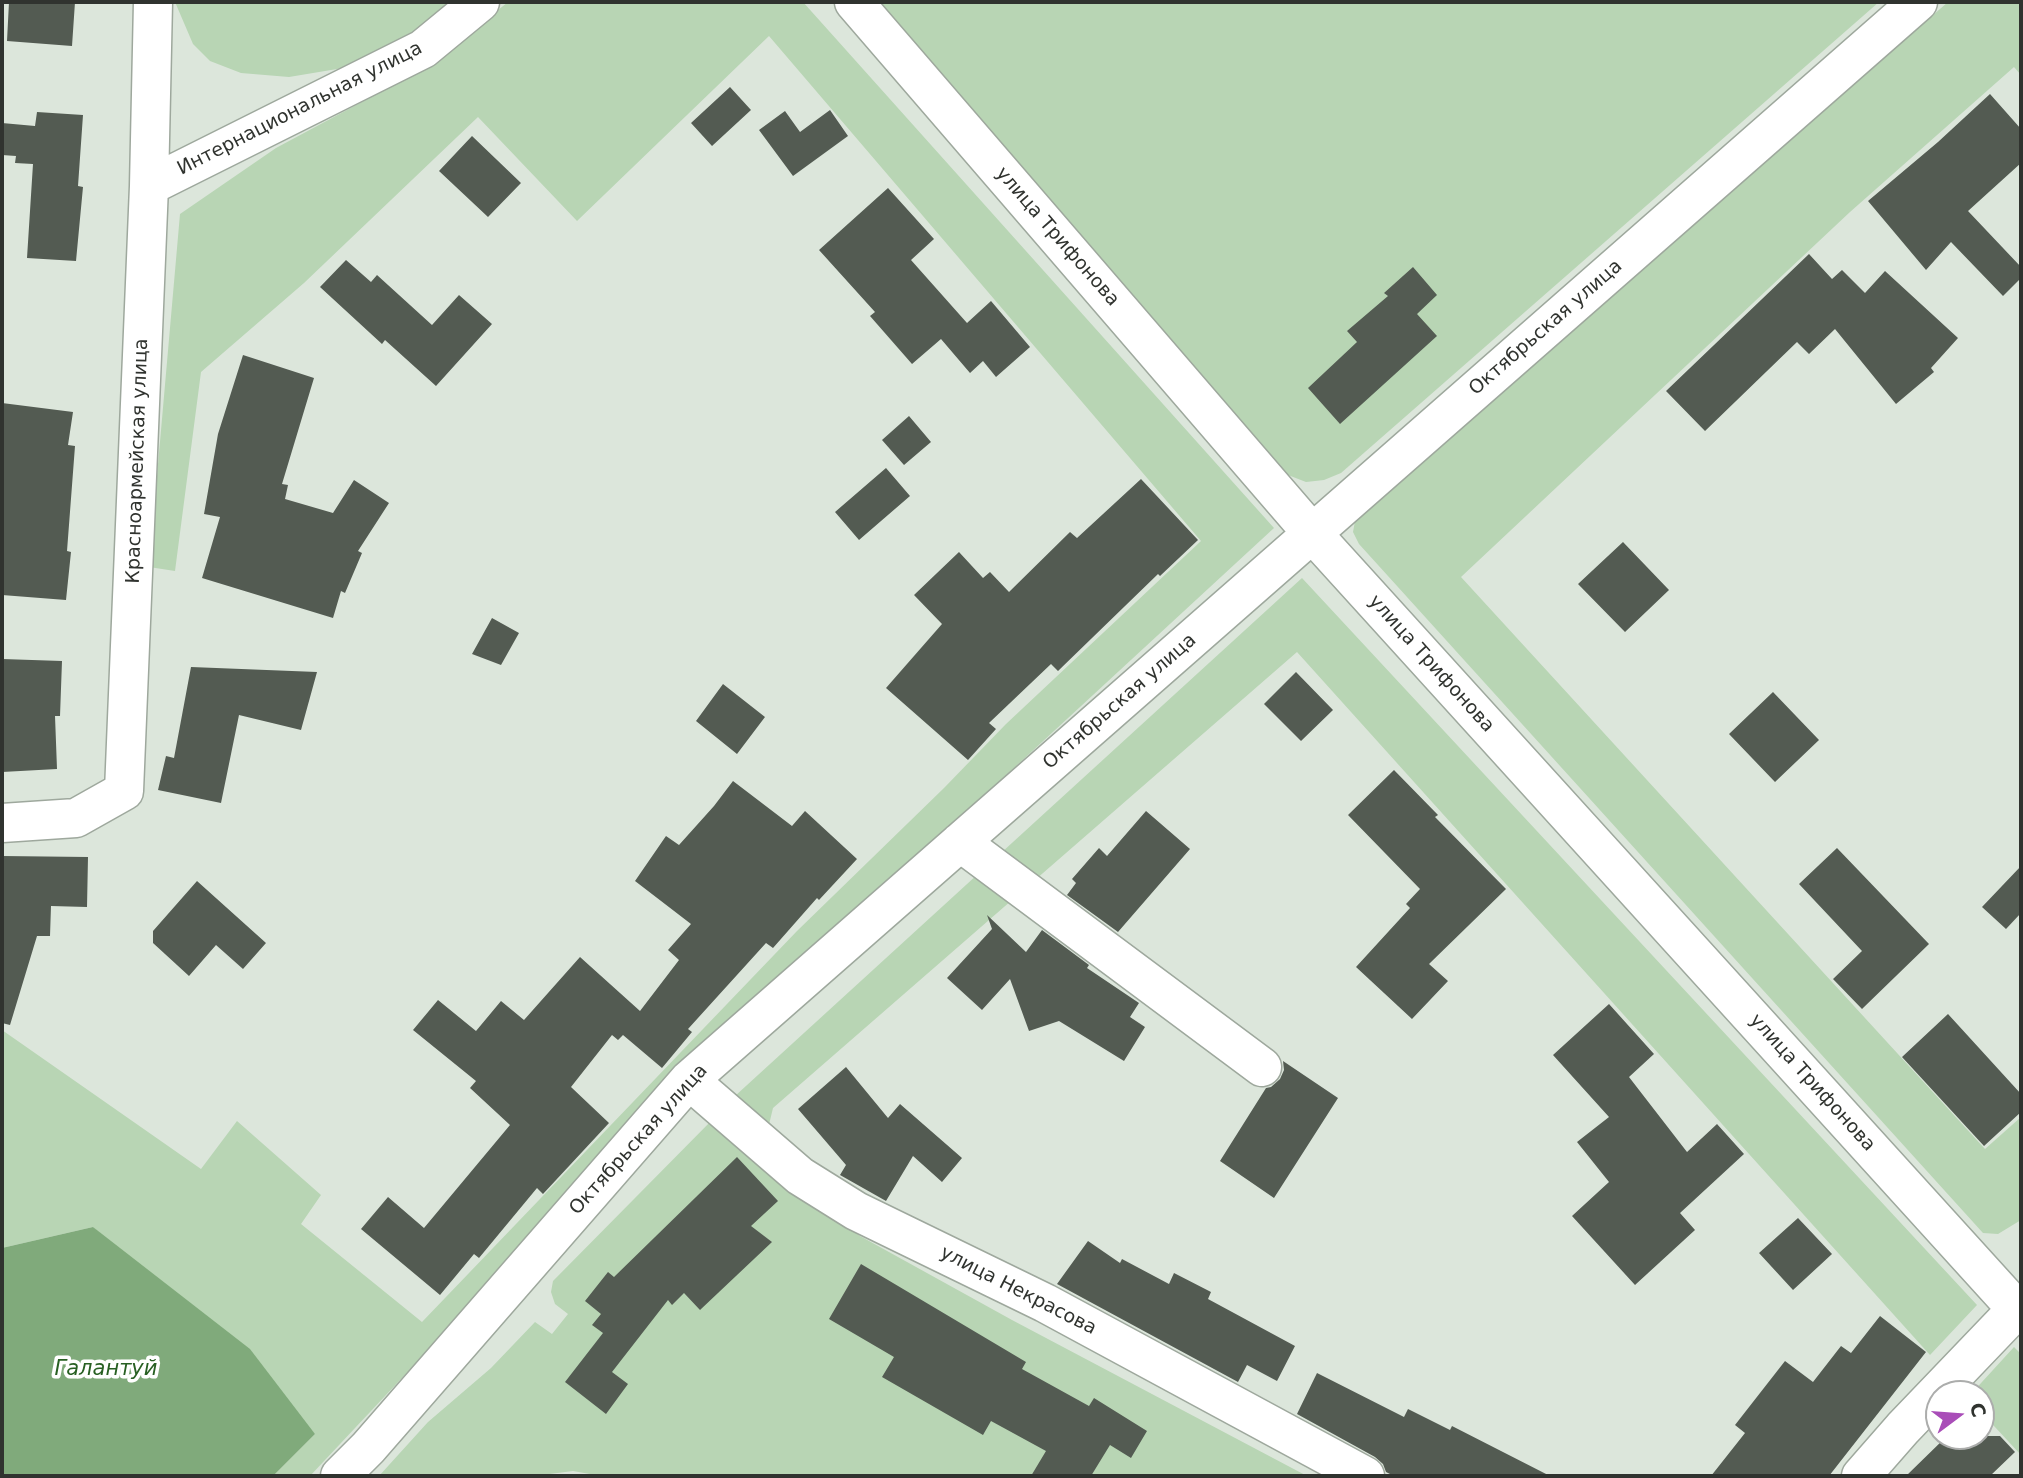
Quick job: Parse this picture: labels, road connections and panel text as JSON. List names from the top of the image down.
{
  "streets": {
    "street": [
      "Интернациональная улица",
      "улица Трифонова",
      "Октябрьская улица",
      "Красноармейская улица",
      "улица Некрасова"
    ]
  },
  "crossings": [
    ["Интернациональная улица", "Красноармейская улица"],
    ["улица Трифонова", "Октябрьская улица"],
    ["Октябрьская улица", "улица Некрасова"]
  ],
  "water": ["Галантуй"],
  "north": "right"
}
